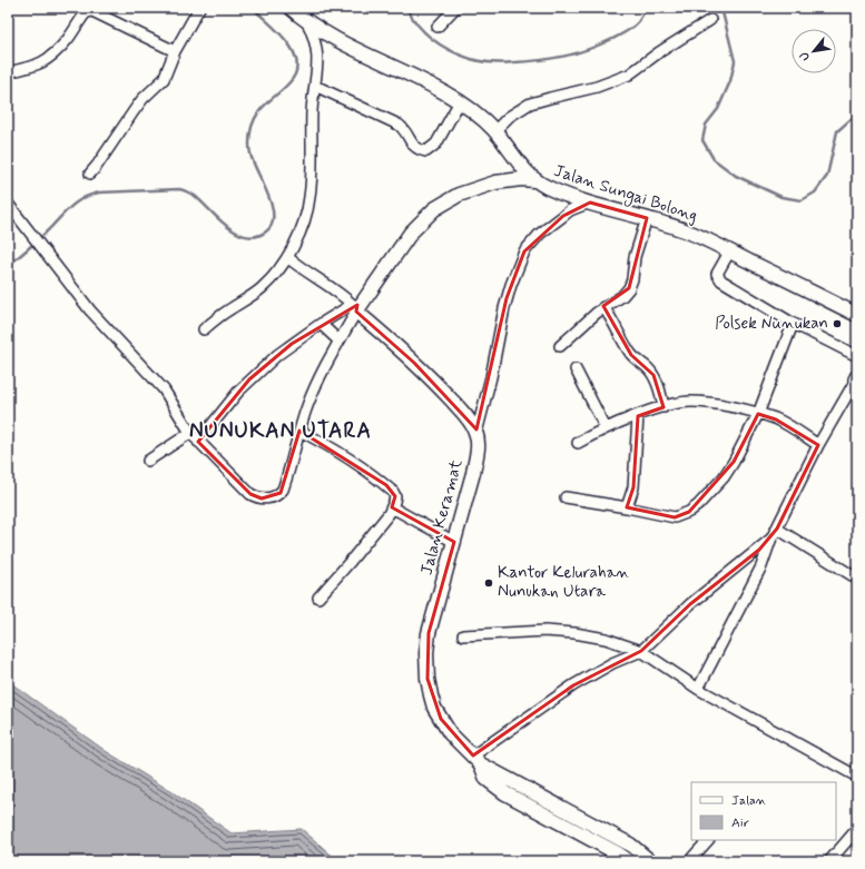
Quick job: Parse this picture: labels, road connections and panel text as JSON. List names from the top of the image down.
{
  "streets": {
    "street": ["Jalan Sungai Bolong", "Jalan Keramat"]
  },
  "districts": ["NUNUKAN UTARA"],
  "places": ["Polsek Nunukan", "Kantor Kelurahan Nunukan Utara"],
  "legend": ["Jalan", "Air"],
  "north": "bottom left"
}
